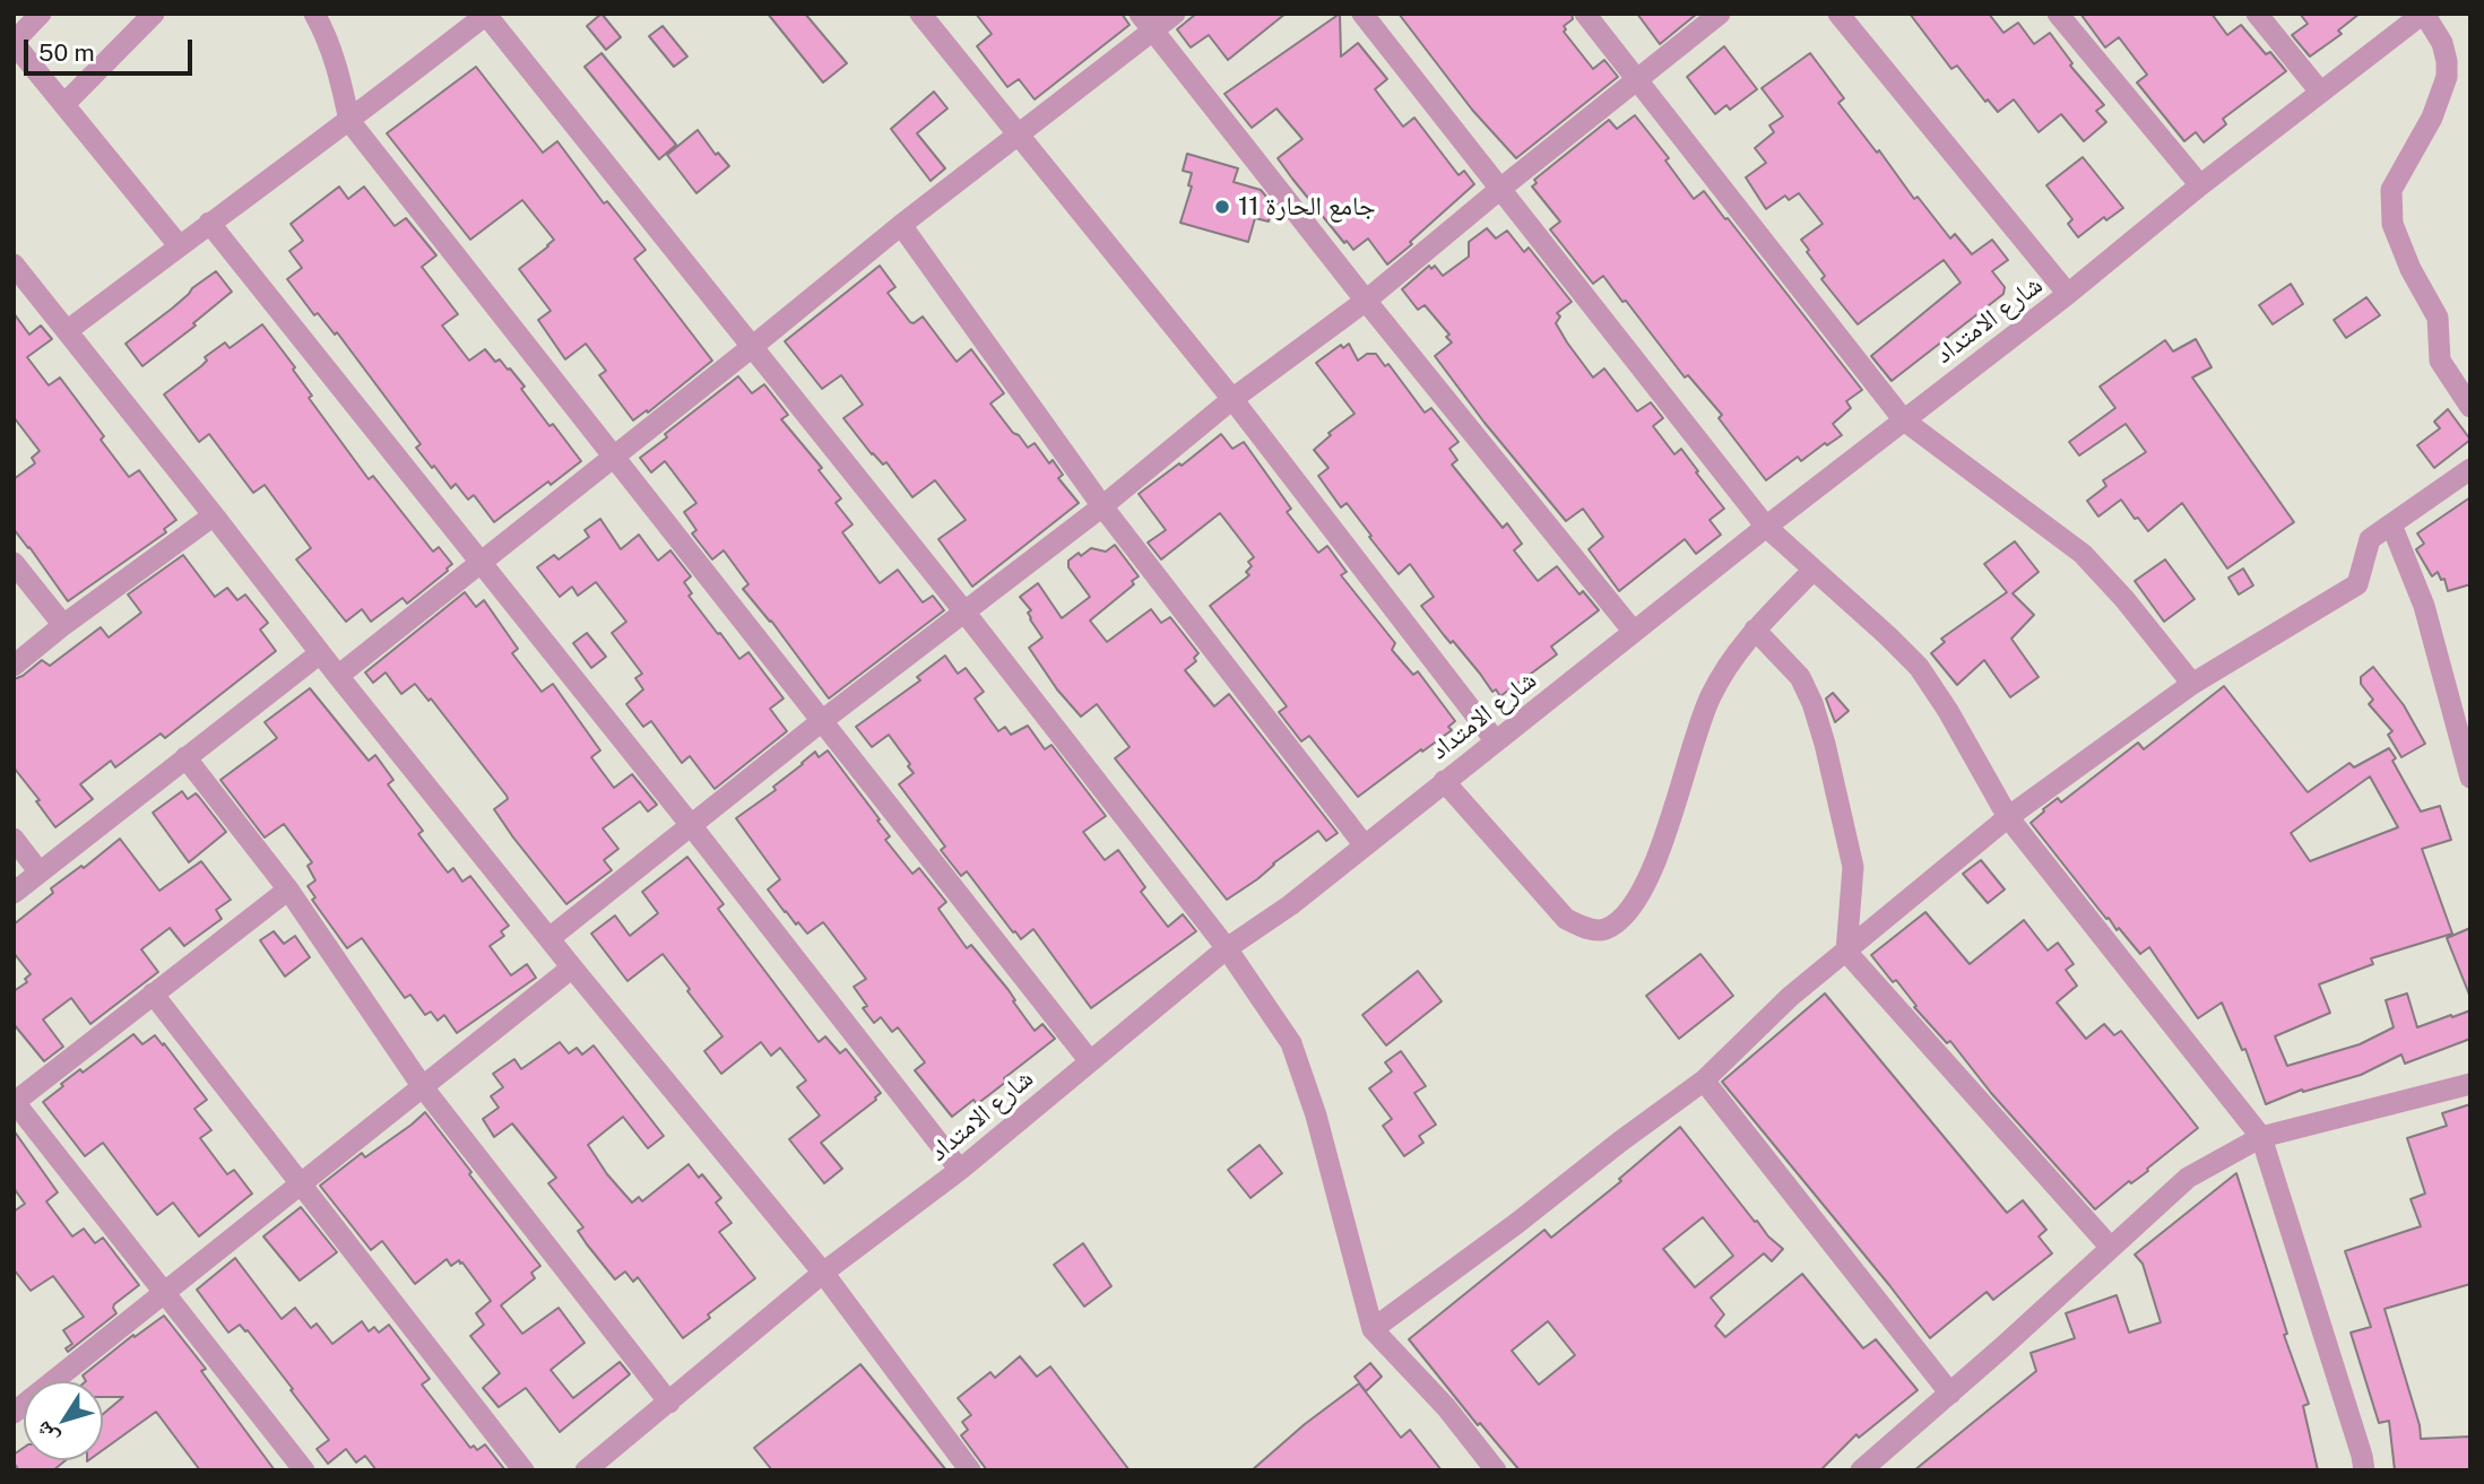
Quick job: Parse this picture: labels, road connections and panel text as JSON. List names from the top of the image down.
{
  "streets": {
    "street": ["شارع الامتداد"]
  },
  "places": ["جامع الحارة 11"],
  "scale_bar": "50 m",
  "north": "bottom left"
}
